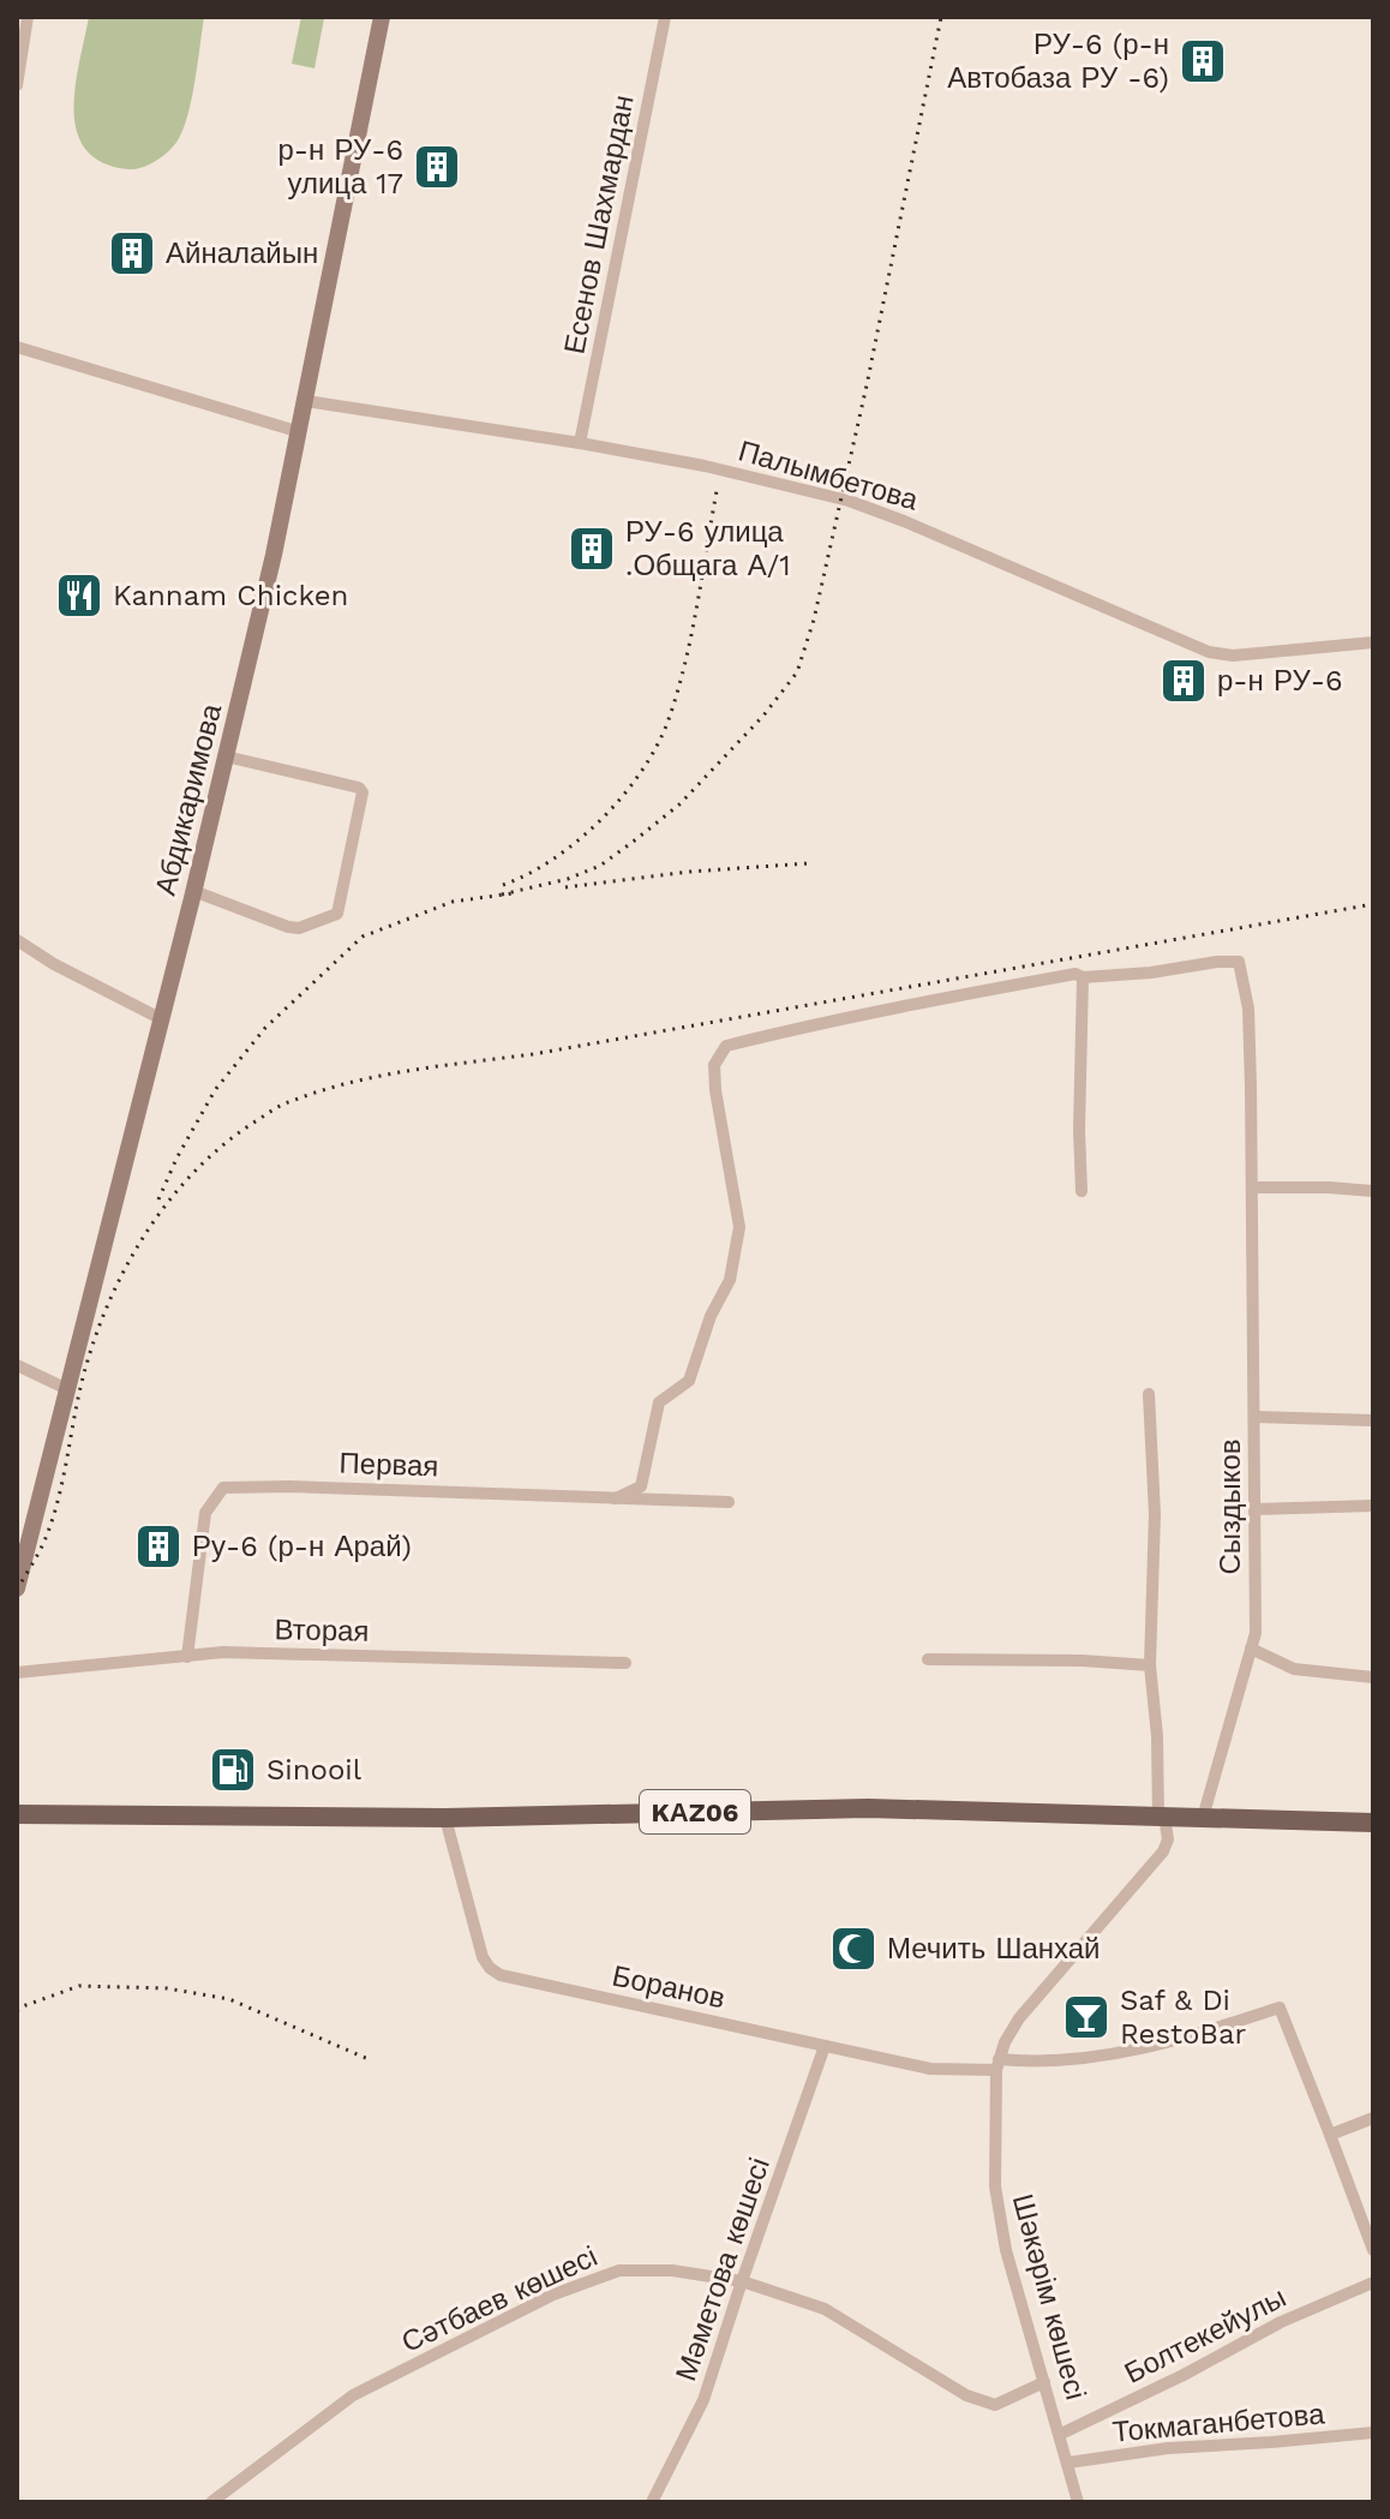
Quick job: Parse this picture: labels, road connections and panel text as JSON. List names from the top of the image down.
{
  "streets": {
    "main road": ["Абдикаримова", "KАZ06"],
    "street": [
      "Есенов Шахмардан",
      "Палымбетова",
      "Первая",
      "Сыздыков",
      "Вторая",
      "Боранов",
      "Мәметова көшесі",
      "Шәкәрім көшесі",
      "Сәтбаев көшесі",
      "Болтекейулы",
      "Токмаганбетова"
    ]
  },
  "crossings": [
    ["Есенов Шахмардан", "Палымбетова"],
    ["Палымбетова", "Абдикаримова"],
    ["Первая", "Вторая"],
    ["Сыздыков", "KАZ06"],
    ["KАZ06", "Боранов"],
    ["KАZ06", "Шәкәрім көшесі"],
    ["Боранов", "Мәметова көшесі"],
    ["Боранов", "Шәкәрім көшесі"],
    ["Мәметова көшесі", "Сәтбаев көшесі"],
    ["Шәкәрім көшесі", "Сәтбаев көшесі"],
    ["Шәкәрім көшесі", "Болтекейулы"],
    ["Шәкәрім көшесі", "Токмаганбетова"]
  ],
  "places": {
    "building": [
      "РУ-6 (р-н Автобаза РУ -6)",
      "р-н РУ-6 улица 17",
      "Айналайын",
      "РУ-6 улица .Общага А/1",
      "р-н РУ-6",
      "Ру-6 (р-н Арай)"
    ],
    "restaurant": ["Kannam Chicken"],
    "fuel station": ["Sinooil"],
    "mosque": ["Мечить Шанхай"],
    "bar": ["Saf & Di RestoBar"]
  }
}
